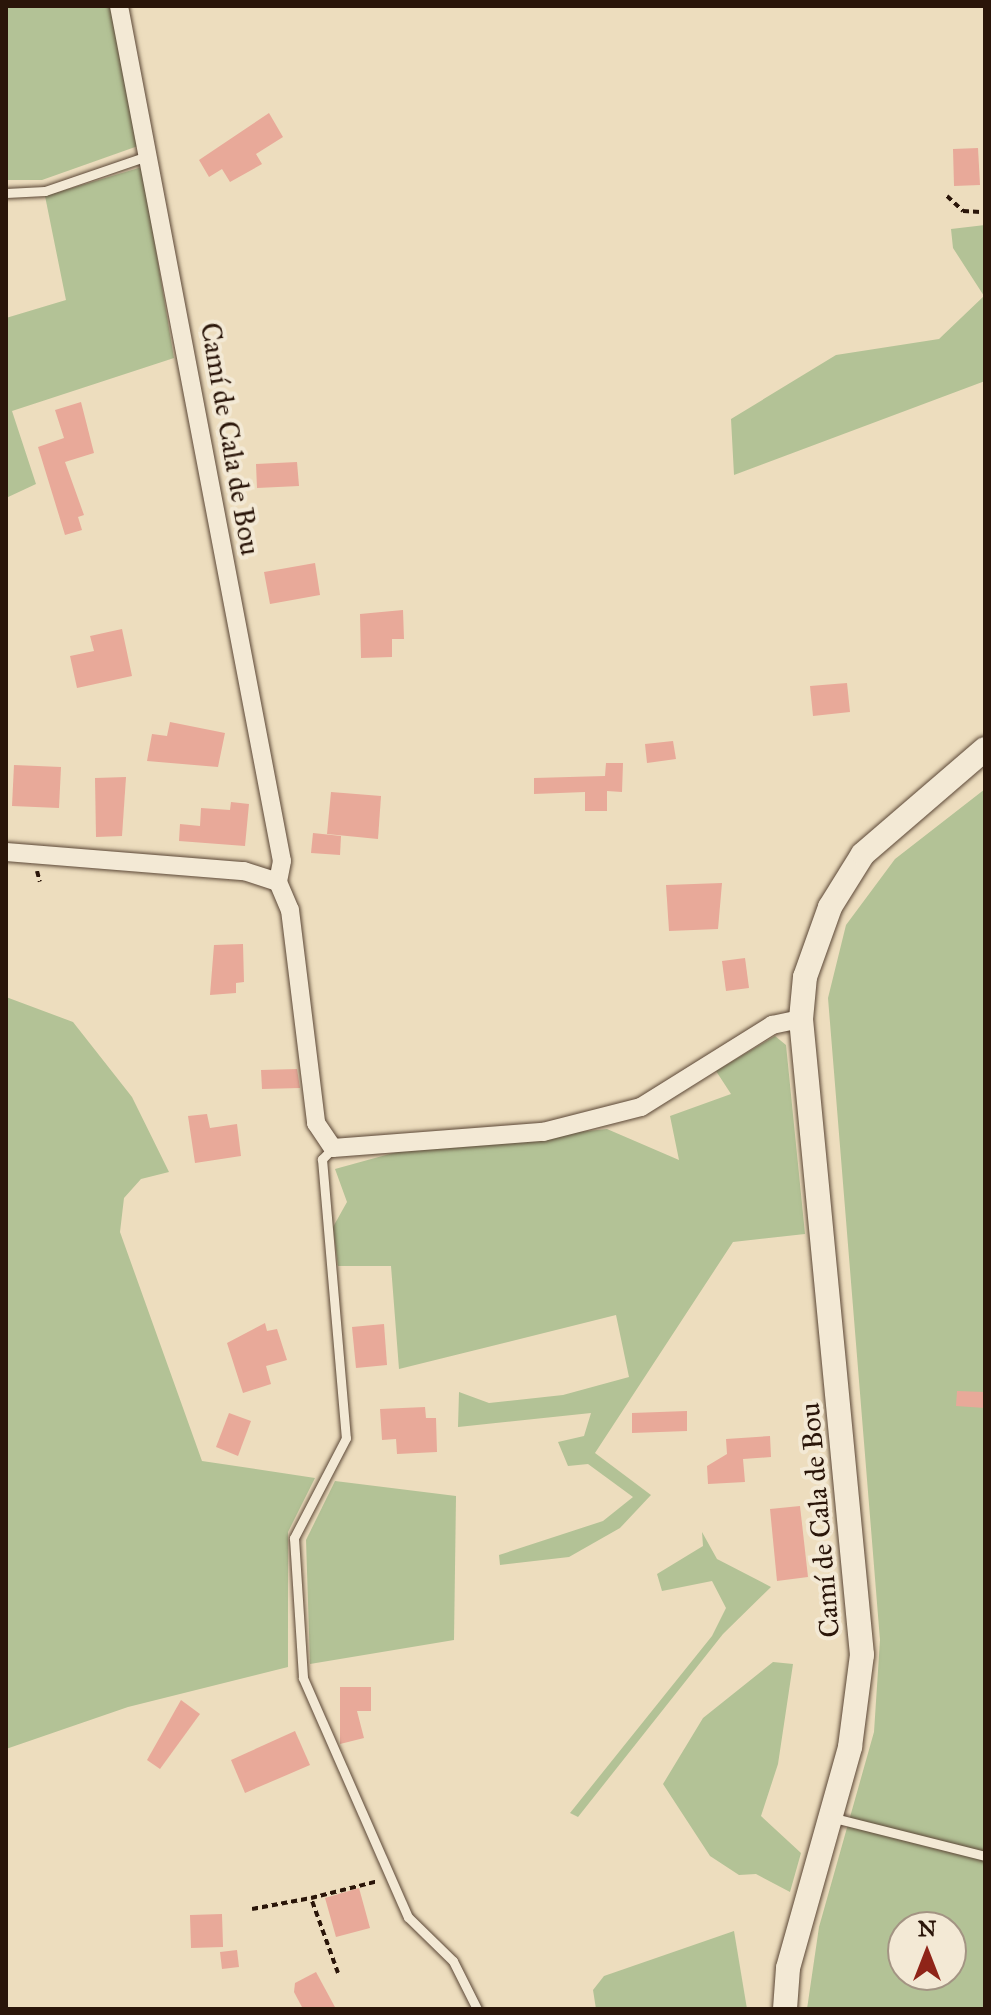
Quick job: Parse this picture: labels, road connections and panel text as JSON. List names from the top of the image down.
{
  "streets": {
    "street": ["Camí de Cala de Bou"]
  },
  "north": "top"
}
